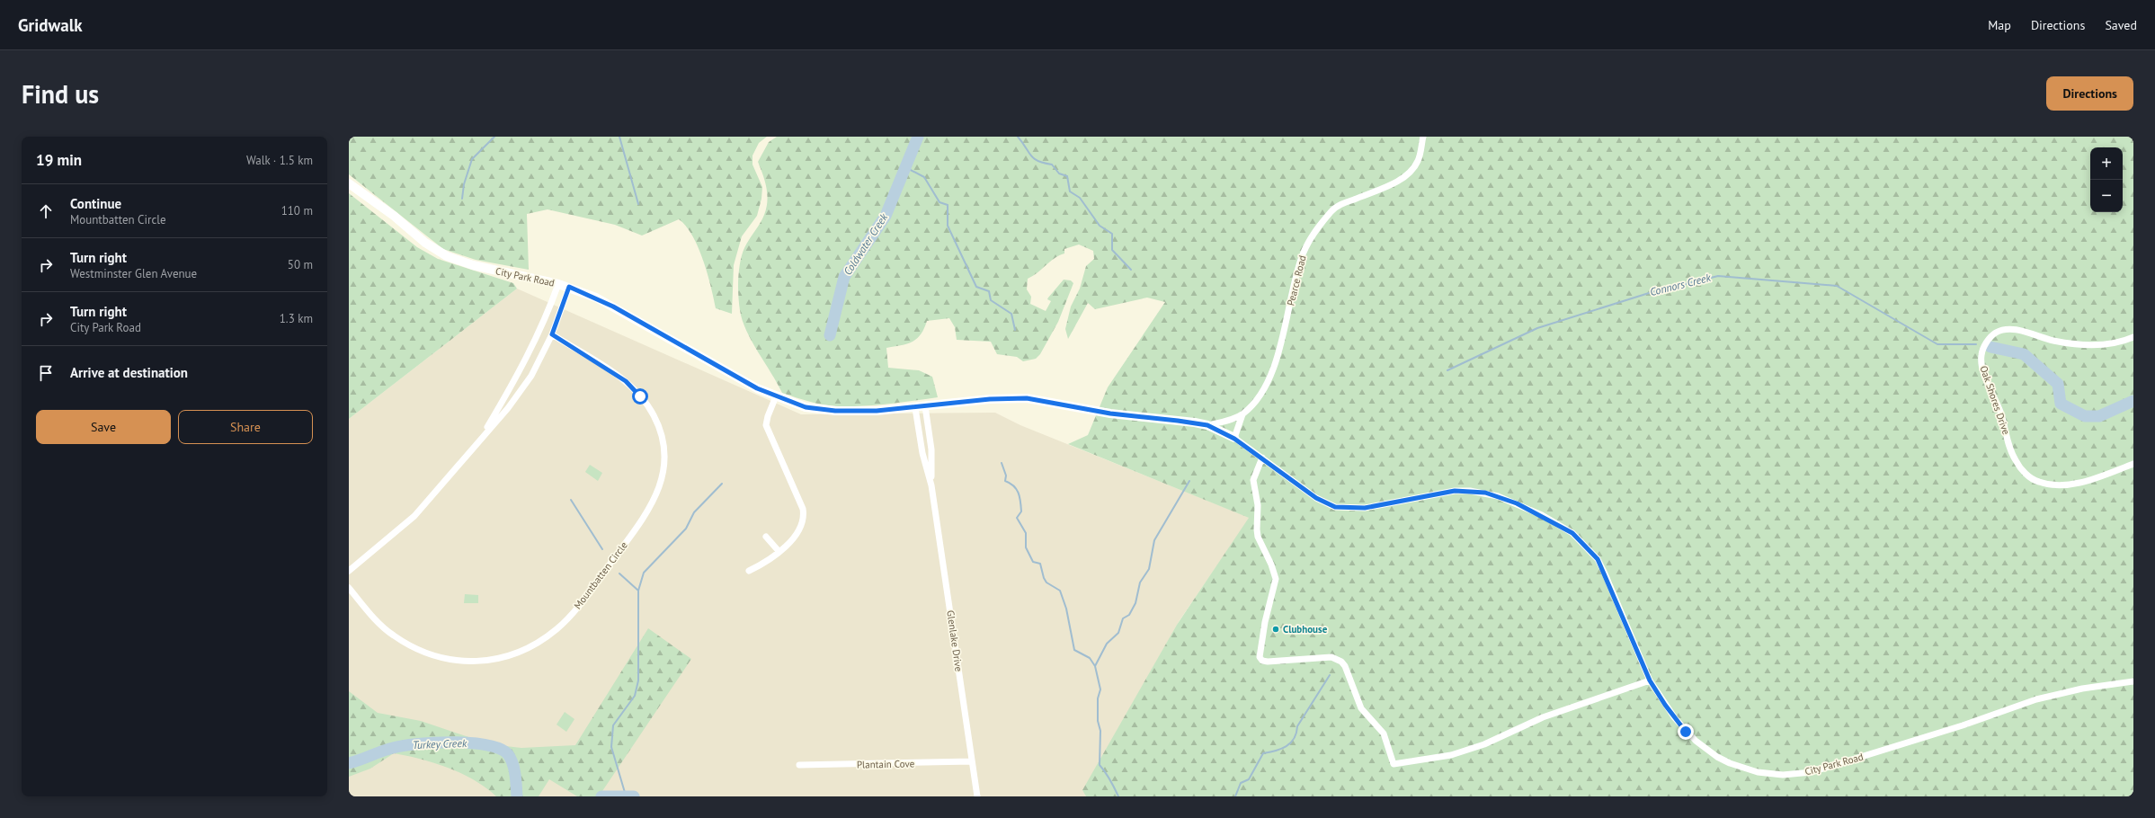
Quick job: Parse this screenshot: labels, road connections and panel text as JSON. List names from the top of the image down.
{
  "streets": {
    "street": [
      "City Park Road",
      "Pearce Road",
      "Oak Shores Drive",
      "Mountbatten Circle",
      "Glenlake Drive",
      "Plantain Cove"
    ]
  },
  "crossings": [
    ["City Park Road", "Pearce Road"],
    ["City Park Road", "Glenlake Drive"],
    ["Glenlake Drive", "Plantain Cove"]
  ],
  "water": ["Coldwater Creek", "Connors Creek", "Turkey Creek"],
  "places": ["Clubhouse"],
  "page": {
    "header": "Gridwalk",
    "nav": ["Map", "Directions", "Saved"],
    "buttons": [
      "Directions",
      ["Save", "Share"]
    ],
    "title": "Find us",
    "heading": ["19 min", "Walk · 1.5 km"],
    "map_buttons": ["+", "−"],
    "list": [
      ["Continue", "Mountbatten Circle", "110 m"],
      ["Turn right", "Westminster Glen Avenue", "50 m"],
      ["Turn right", "City Park Road", "1.3 km"],
      "Arrive at destination"
    ]
  }
}
